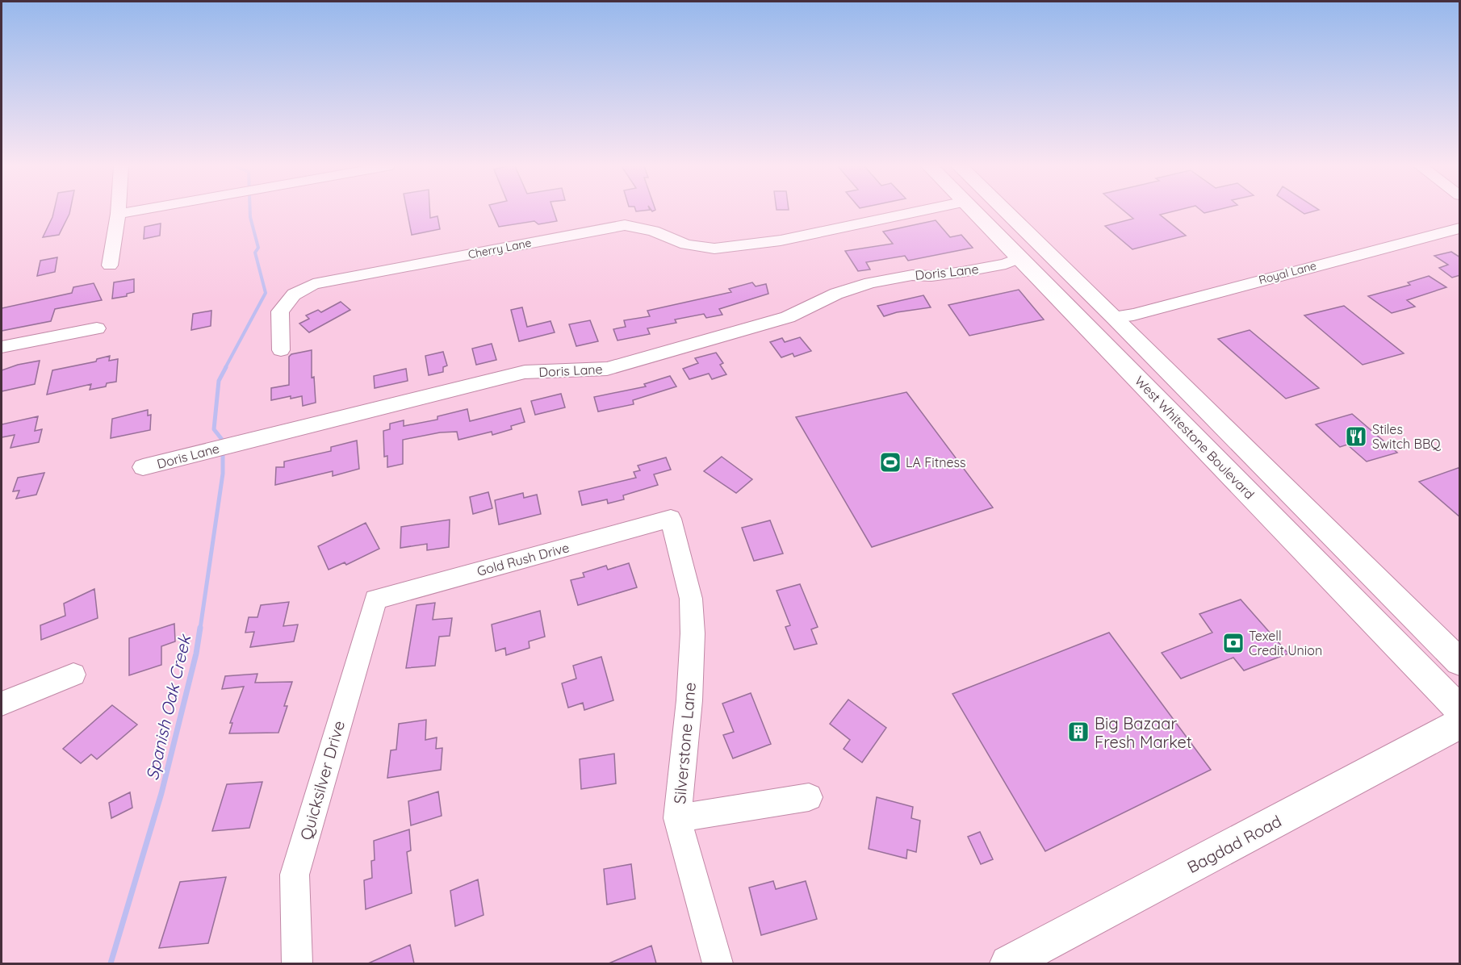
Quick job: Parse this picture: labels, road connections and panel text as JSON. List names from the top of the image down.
{
  "streets": {
    "main road": ["West Whitestone Boulevard", "Bagdad Road"],
    "street": [
      "Cherry Lane",
      "Doris Lane",
      "Royal Lane",
      "Gold Rush Drive",
      "Silverstone Lane",
      "Quicksilver Drive"
    ]
  },
  "crossings": [
    ["Doris Lane", "West Whitestone Boulevard"],
    ["Royal Lane", "West Whitestone Boulevard"],
    ["Gold Rush Drive", "Silverstone Lane"],
    ["Gold Rush Drive", "Quicksilver Drive"]
  ],
  "water": ["Spanish Oak Creek"],
  "places": {
    "restaurant": ["Stiles Switch BBQ"],
    "sports": ["LA Fitness"],
    "bank": ["Texell Credit Union"],
    "building": ["Big Bazaar Fresh Market"]
  }
}
